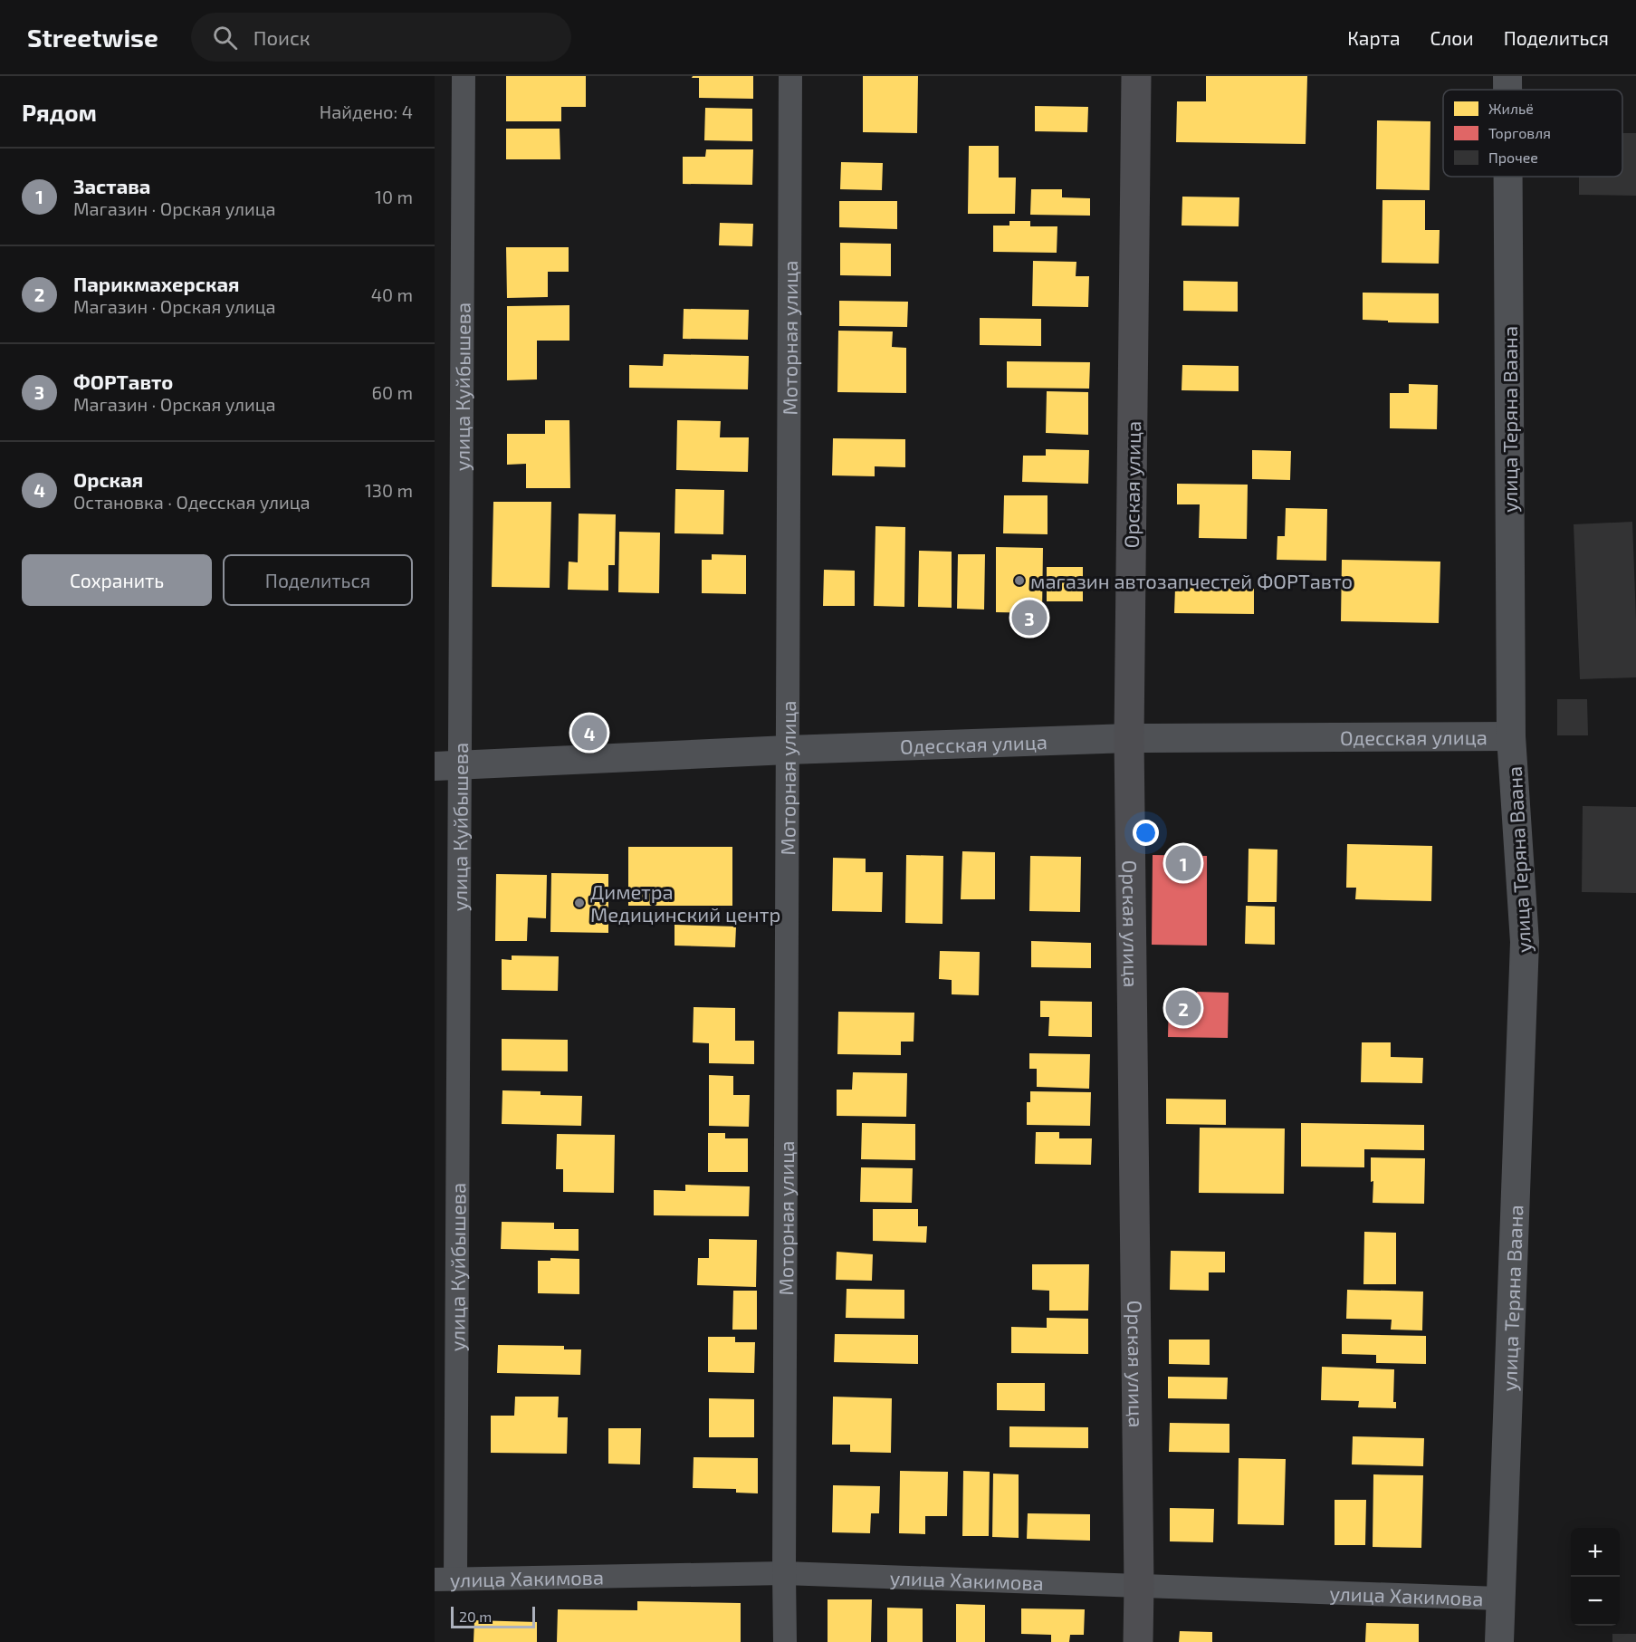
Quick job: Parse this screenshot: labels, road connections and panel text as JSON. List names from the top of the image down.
{
  "streets": {
    "main road": ["Орская улица"],
    "street": [
      "Моторная улица",
      "улица Куйбышева",
      "улица Теряна Ваана",
      "Одесская улица",
      "улица Хакимова"
    ]
  },
  "crossings": [
    ["Моторная улица", "Одесская улица"],
    ["Моторная улица", "улица Хакимова"],
    ["улица Куйбышева", "Одесская улица"],
    ["улица Куйбышева", "улица Хакимова"],
    ["улица Теряна Ваана", "Одесская улица"],
    ["улица Теряна Ваана", "улица Хакимова"],
    ["Орская улица", "Одесская улица"],
    ["Орская улица", "улица Хакимова"]
  ],
  "places": ["магазин автозапчестей ФОРТавто", "Диметра Медицинский центр"],
  "legend": ["Жильё", "Торговля", "Прочее"],
  "scale_bar": "20 m",
  "page": {
    "header": "Streetwise",
    "search": "Поиск",
    "nav": ["Карта", "Слои", "Поделиться"],
    "heading": ["Рядом", "Найдено: 4"],
    "list": [
      {
        "mark": "1",
        "name": "Застава",
        "note": "Магазин · Орская улица",
        "value": "10 m"
      },
      {
        "mark": "2",
        "name": "Парикмахерская",
        "note": "Магазин · Орская улица",
        "value": "40 m"
      },
      {
        "mark": "3",
        "name": "ФОРТавто",
        "note": "Магазин · Орская улица",
        "value": "60 m"
      },
      {
        "mark": "4",
        "name": "Орская",
        "note": "Остановка · Одесская улица",
        "value": "130 m"
      }
    ],
    "buttons": ["Сохранить", "Поделиться"],
    "pins": [
      "3",
      "4",
      "1",
      "2"
    ],
    "map_buttons": ["+", "−"],
    "scale": "20 m"
  }
}
